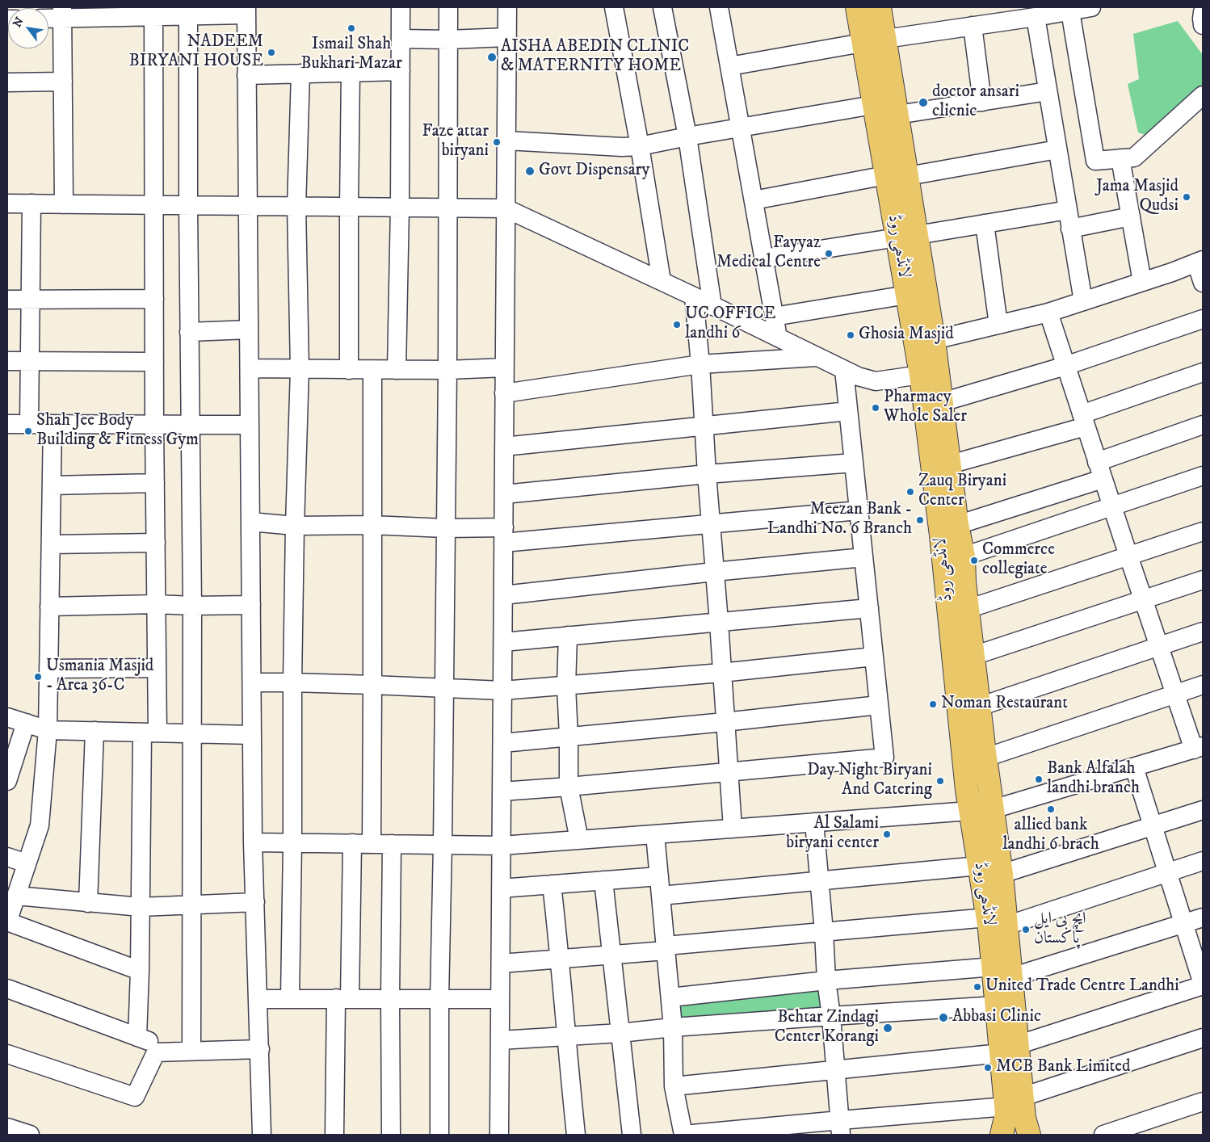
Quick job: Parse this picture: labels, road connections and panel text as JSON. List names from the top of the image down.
{
  "streets": {
    "main road": ["لانڈھی روڈ"]
  },
  "places": [
    "Ismail Shah Bukhari Mazar",
    "NADEEM BIRYANI HOUSE",
    "AISHA ABEDIN CLINIC & MATERNITY HOME",
    "doctor ansari clicnic",
    "Faze attar biryani",
    "Govt Dispensary",
    "Jama Masjid Qudsi",
    "Fayyaz Medical Centre",
    "UC OFFICE landhi 6",
    "Ghosia Masjid",
    "Pharmacy Whole Saler",
    "Shah Jee Body Building & Fitness Gym",
    "Zauq Biryani Center",
    "Meezan Bank - Landhi No. 6 Branch",
    "Commerce collegiate",
    "Usmania Masjid - Area 36-C",
    "Noman Restaurant",
    "Bank Alfalah landhi branch",
    "Day Night Biryani And Catering",
    "allied bank landhi 6 brach",
    "Al Salami biryani center",
    "ایچ بی ایل پاکستان",
    "United Trade Centre Landhi",
    "Abbasi Clinic",
    "Behtar Zindagi Center Korangi",
    "MCB Bank Limited"
  ],
  "north": "top left"
}
